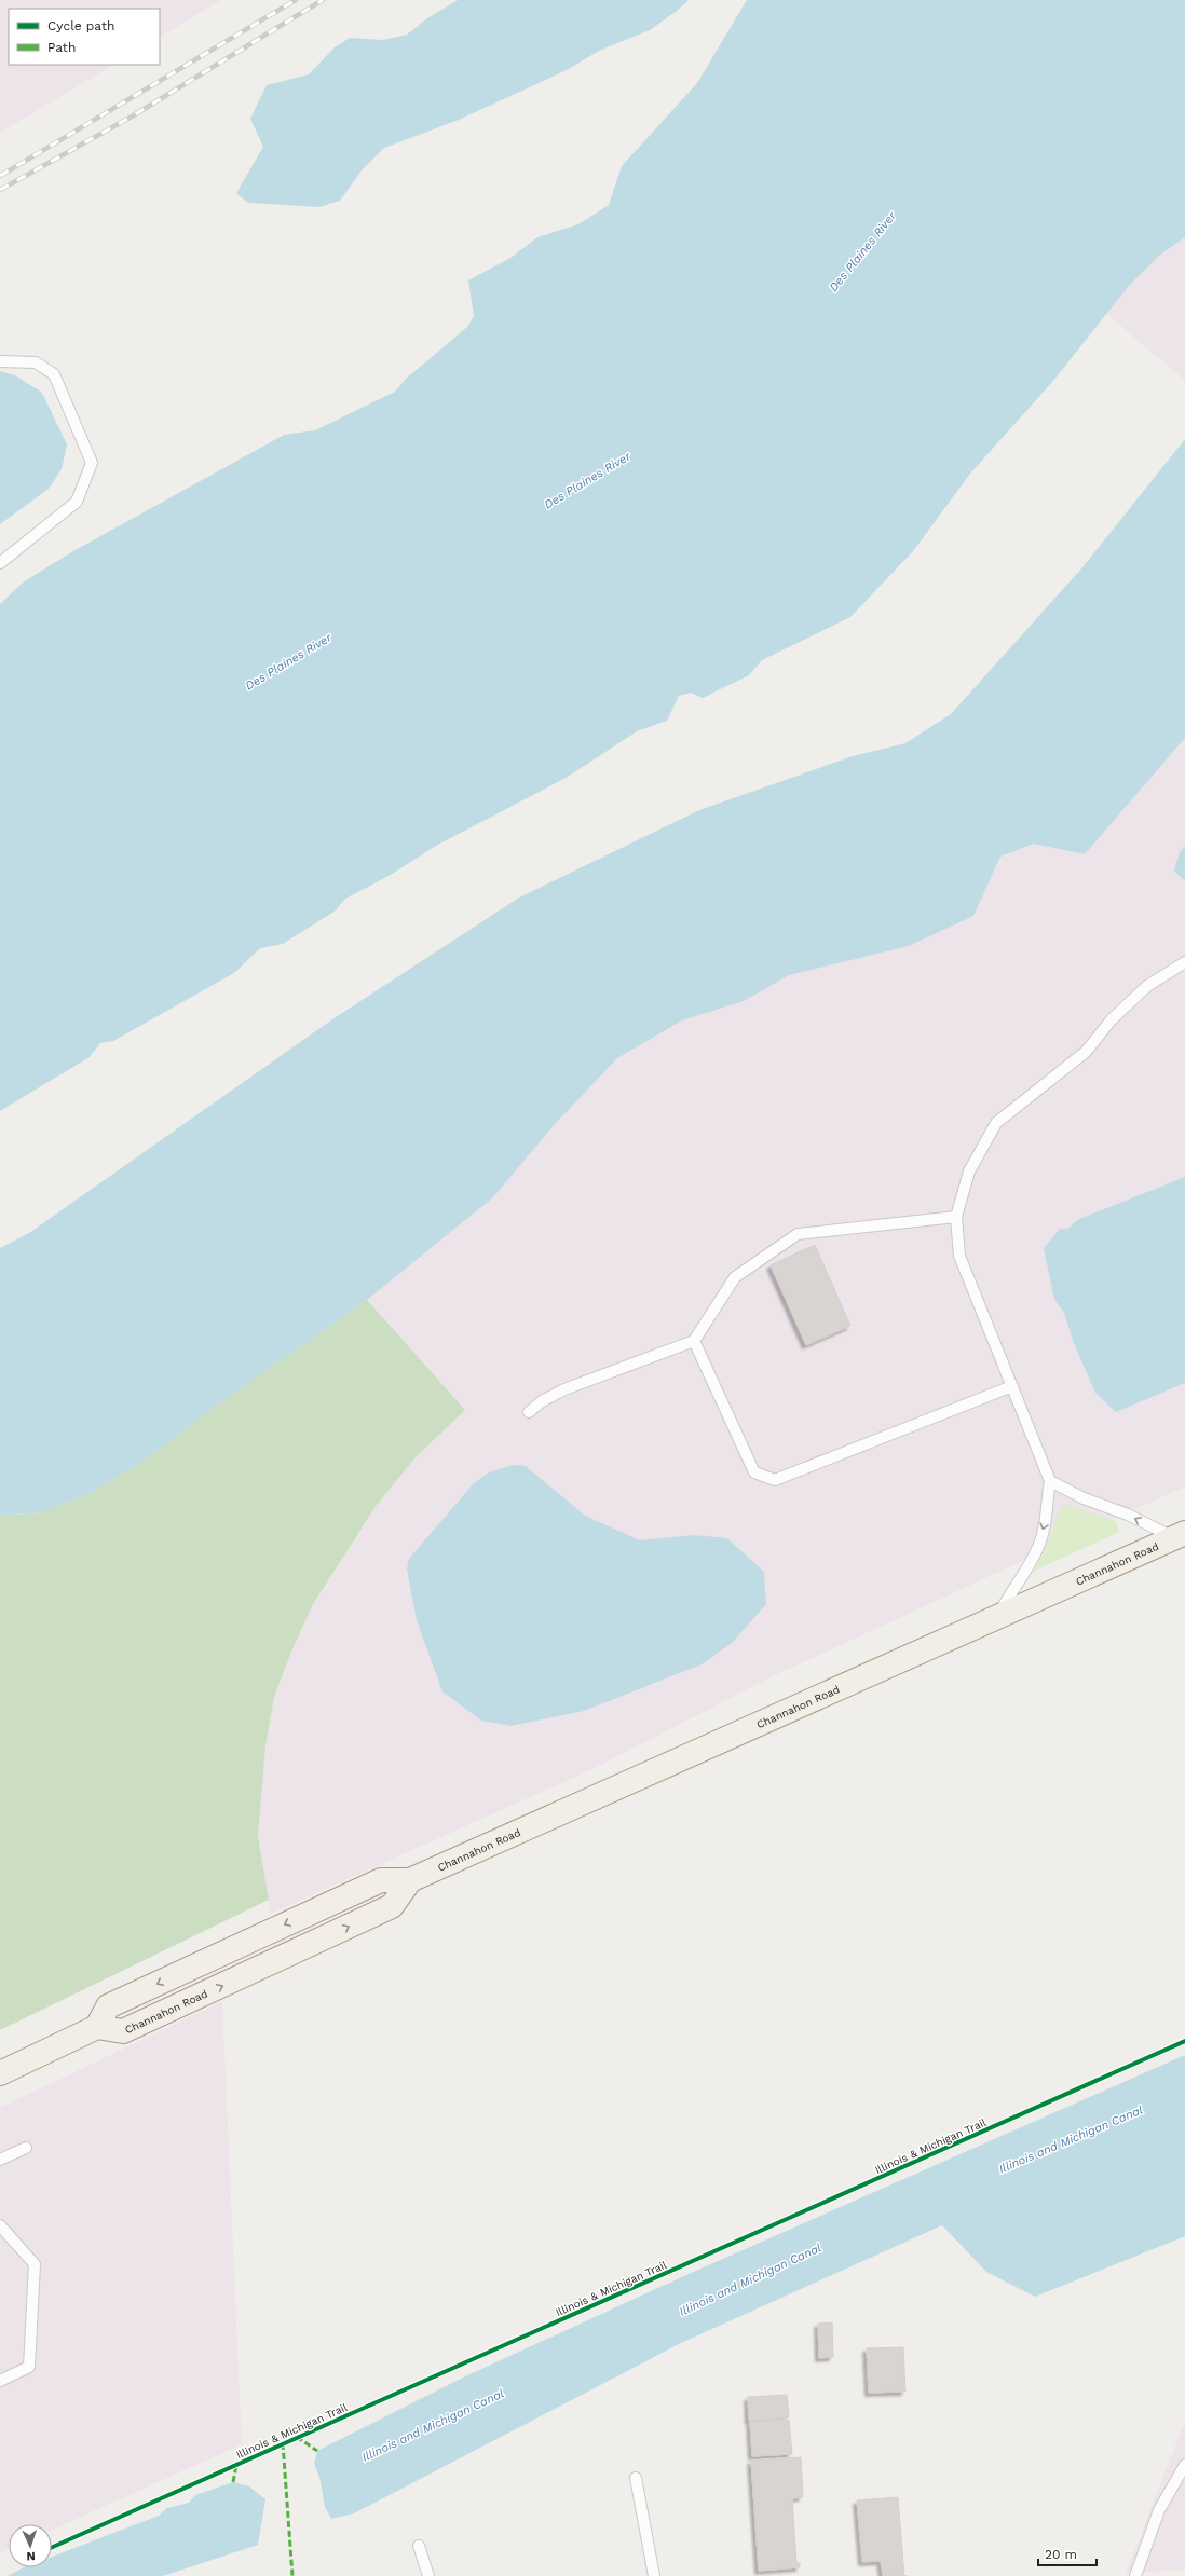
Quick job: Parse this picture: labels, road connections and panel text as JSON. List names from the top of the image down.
{
  "streets": {
    "main road": ["Channahon Road"],
    "cycle path": ["Illinois & Michigan Trail"]
  },
  "water": ["Des Plaines River", "Illinois and Michigan Canal"],
  "legend": ["Cycle path", "Path"],
  "scale_bar": "20 m",
  "north": "bottom"
}
